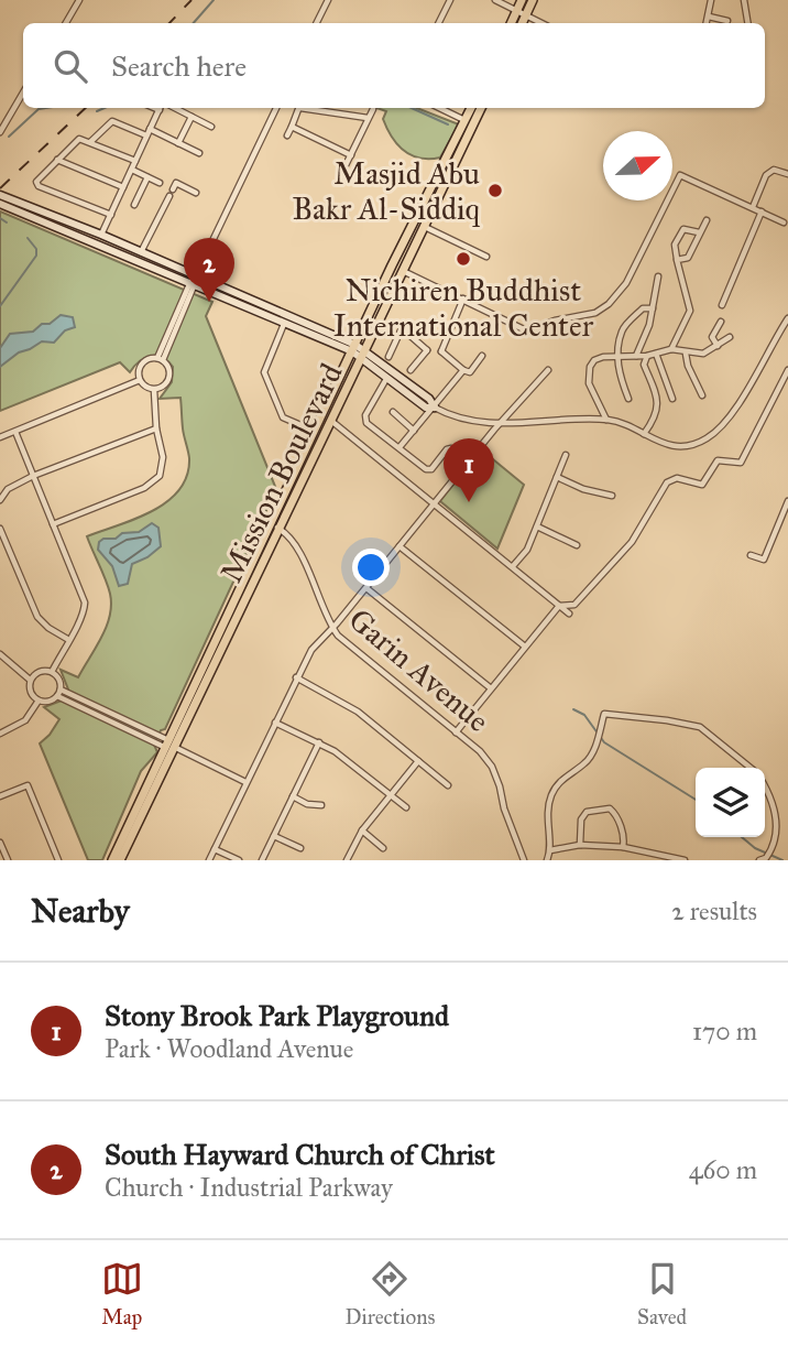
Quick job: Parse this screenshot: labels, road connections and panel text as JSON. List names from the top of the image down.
{
  "streets": {
    "main road": ["Mission Boulevard"],
    "street": ["Garin Avenue"]
  },
  "crossings": [
    ["Mission Boulevard", "Garin Avenue"]
  ],
  "places": ["Masjid Abu Bakr Al-Siddiq", "Nichiren Buddhist International Center"],
  "north": "right",
  "page": {
    "search": "Search here",
    "pins": ["2", "1"],
    "heading": ["Nearby", "2 results"],
    "list": [
      {
        "mark": "1",
        "name": "Stony Brook Park Playground",
        "note": "Park · Woodland Avenue",
        "value": "170 m"
      },
      {
        "mark": "2",
        "name": "South Hayward Church of Christ",
        "note": "Church · Industrial Parkway",
        "value": "460 m"
      }
    ],
    "nav": ["Map", "Directions", "Saved"]
  }
}
